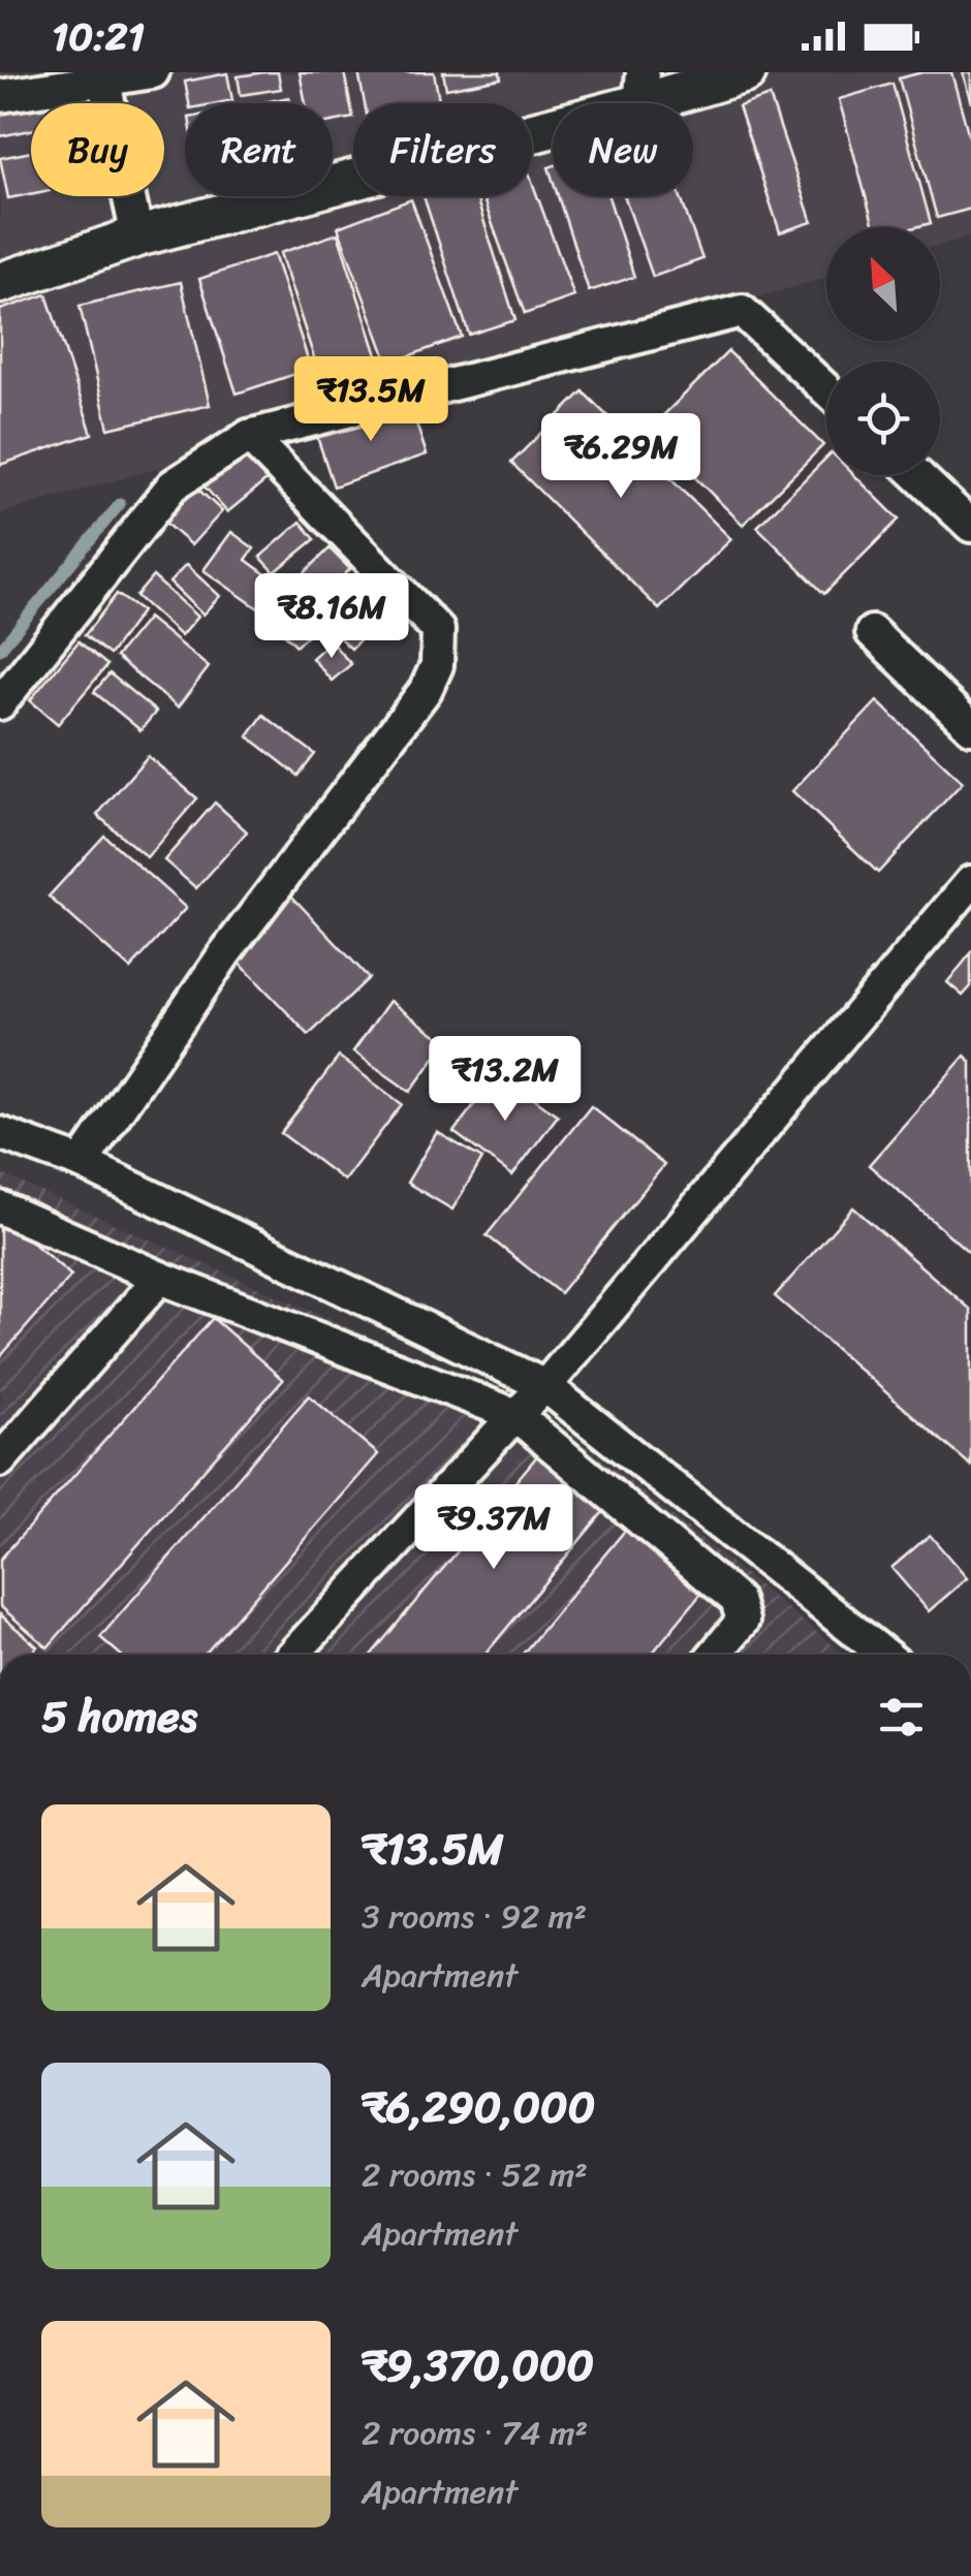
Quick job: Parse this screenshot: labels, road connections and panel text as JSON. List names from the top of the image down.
{
  "north": "top left",
  "page": {
    "status": "10:21",
    "chip": [
      "Buy",
      "Rent",
      "Filters",
      "New"
    ],
    "price": [
      "₹13.5M",
      "₹6.29M",
      "₹8.16M",
      "₹13.2M",
      "₹9.37M"
    ],
    "heading": "5 homes",
    "list": [
      {
        "name": "₹13.5M",
        "note": "3 rooms · 92 m² · Apartment"
      },
      {
        "name": "₹6,290,000",
        "note": "2 rooms · 52 m² · Apartment"
      },
      {
        "name": "₹9,370,000",
        "note": "2 rooms · 74 m² · Apartment"
      }
    ]
  }
}
